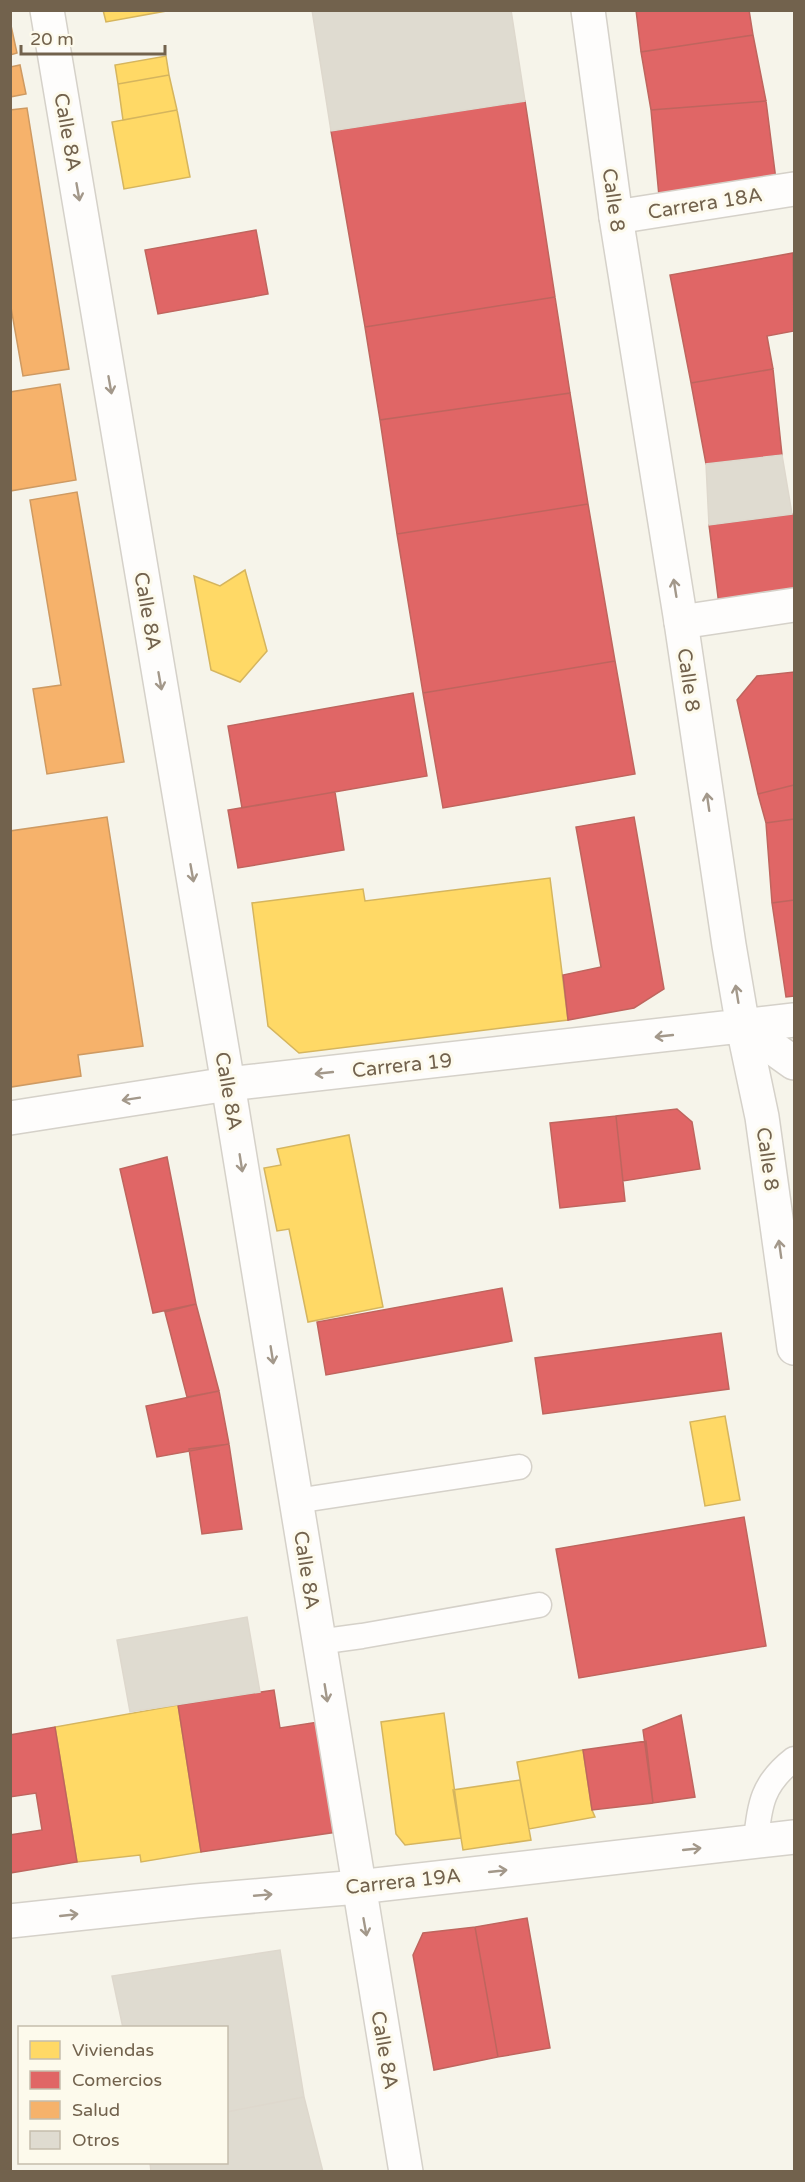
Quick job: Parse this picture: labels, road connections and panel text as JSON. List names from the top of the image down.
{
  "streets": {
    "street": [
      "Calle 8A",
      "Calle 8",
      "Carrera 18A",
      "Carrera 19",
      "Carrera 19A"
    ]
  },
  "crossings": [
    ["Calle 8A", "Carrera 19"],
    ["Calle 8A", "Carrera 19A"],
    ["Calle 8", "Carrera 18A"],
    ["Calle 8", "Carrera 19"]
  ],
  "one_way": [
    "Calle 8A",
    "Calle 8",
    "Carrera 19",
    "Carrera 19A"
  ],
  "legend": [
    "Viviendas",
    "Comercios",
    "Salud",
    "Otros"
  ],
  "scale_bar": "20 m"
}
